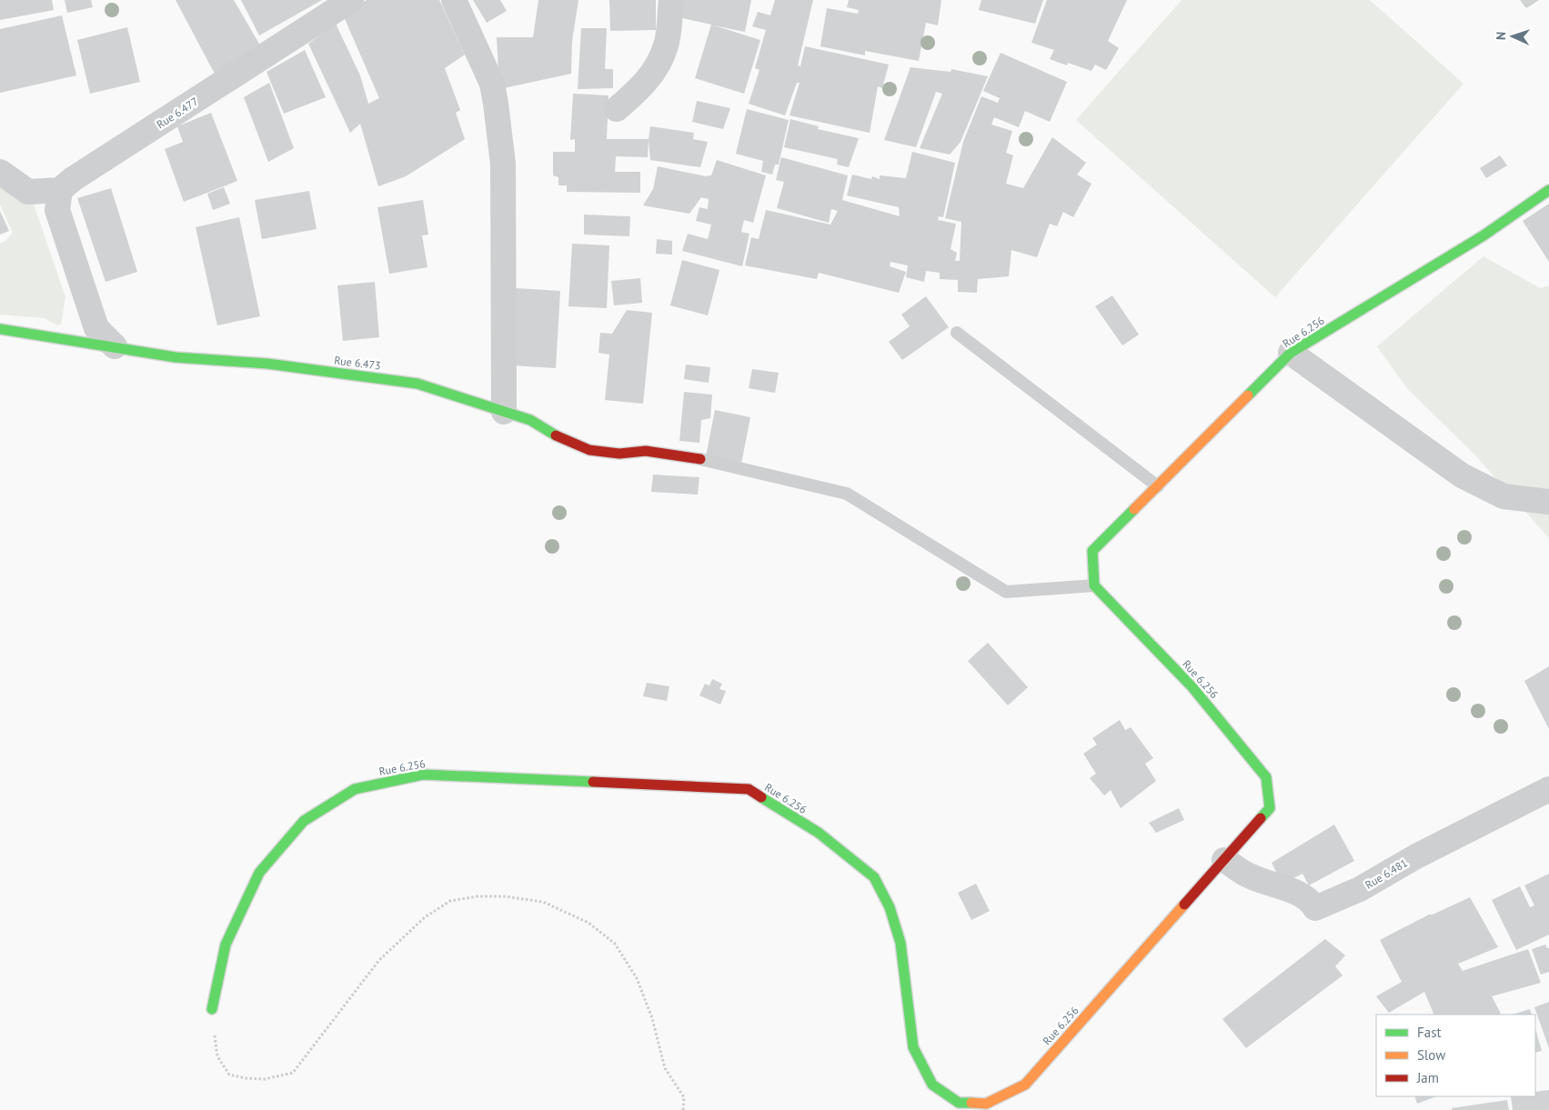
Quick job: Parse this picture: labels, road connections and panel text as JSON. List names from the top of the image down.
{
  "streets": {
    "street": [
      "Rue 6.477",
      "Rue 6.256",
      "Rue 6.473",
      "Rue 6.481"
    ]
  },
  "crossings": [
    ["Rue 6.256", "Rue 6.481"]
  ],
  "legend": ["Fast", "Slow", "Jam"],
  "north": "left"
}
